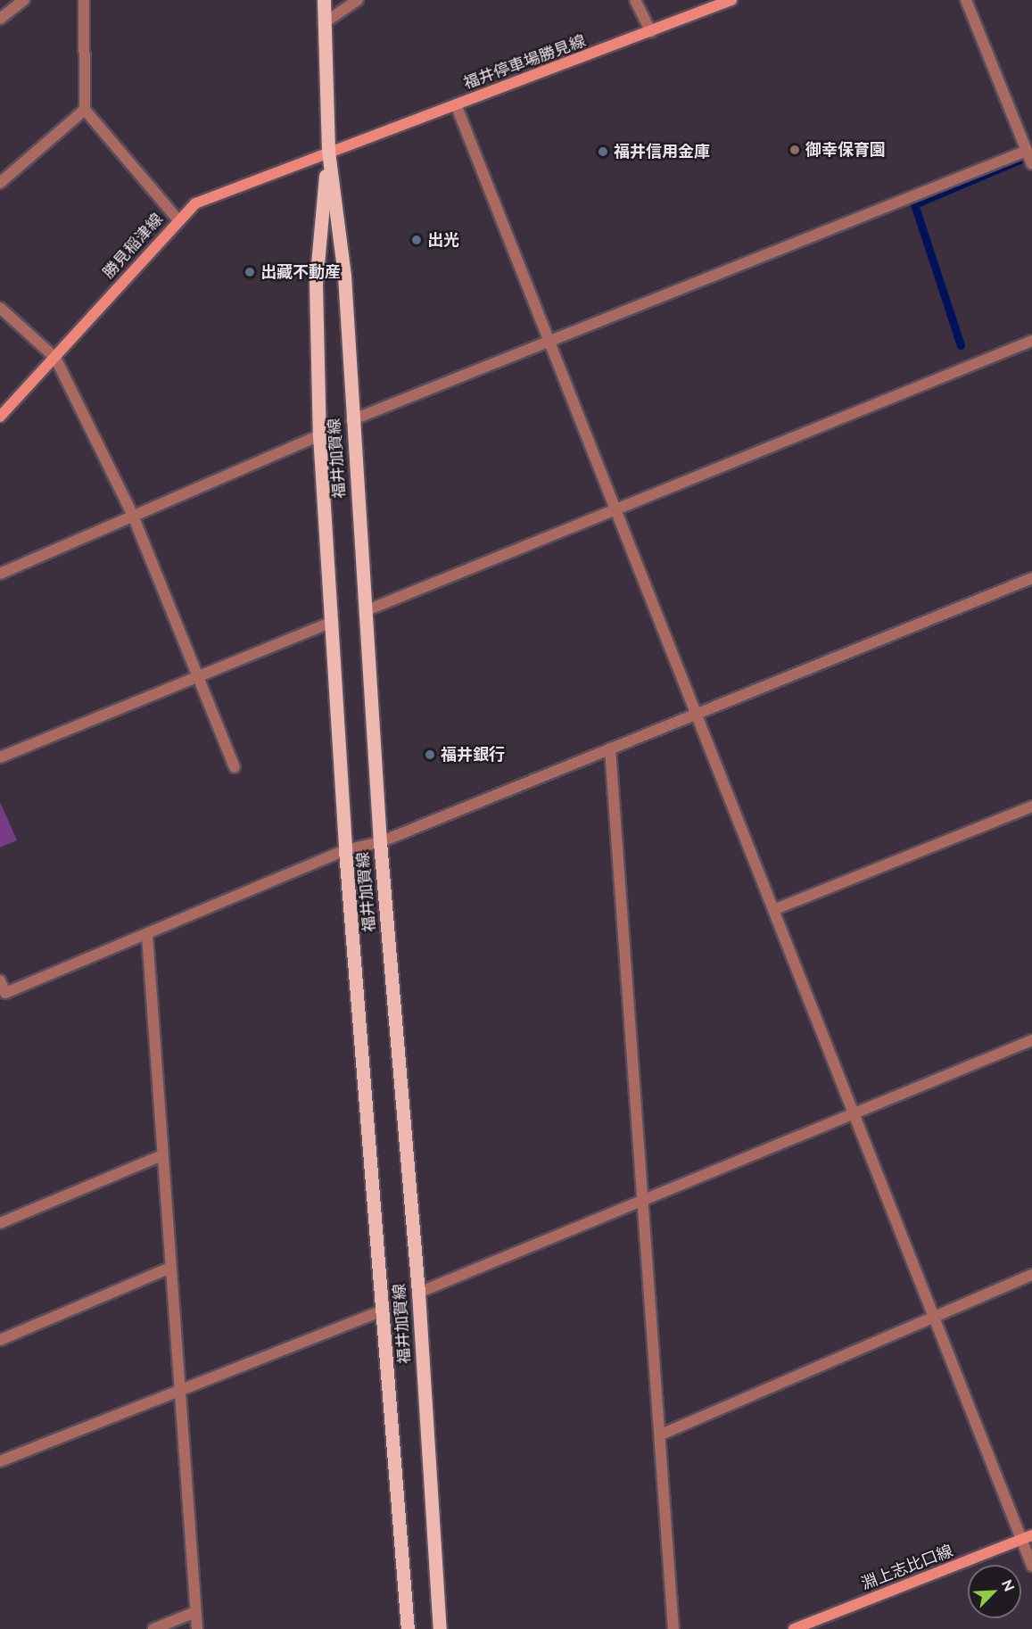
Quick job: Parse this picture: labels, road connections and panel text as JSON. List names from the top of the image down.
{
  "streets": {
    "main road": [
      "福井停車場勝見線",
      "勝見稲津線",
      "福井加賀線",
      "淵上志比口線"
    ]
  },
  "crossings": [
    ["福井停車場勝見線", "勝見稲津線"],
    ["福井停車場勝見線", "福井加賀線"],
    ["勝見稲津線", "福井加賀線"]
  ],
  "places": [
    "御幸保育園",
    "福井信用金庫",
    "出光",
    "出藏不動産",
    "福井銀行"
  ],
  "north": "top right"
}
